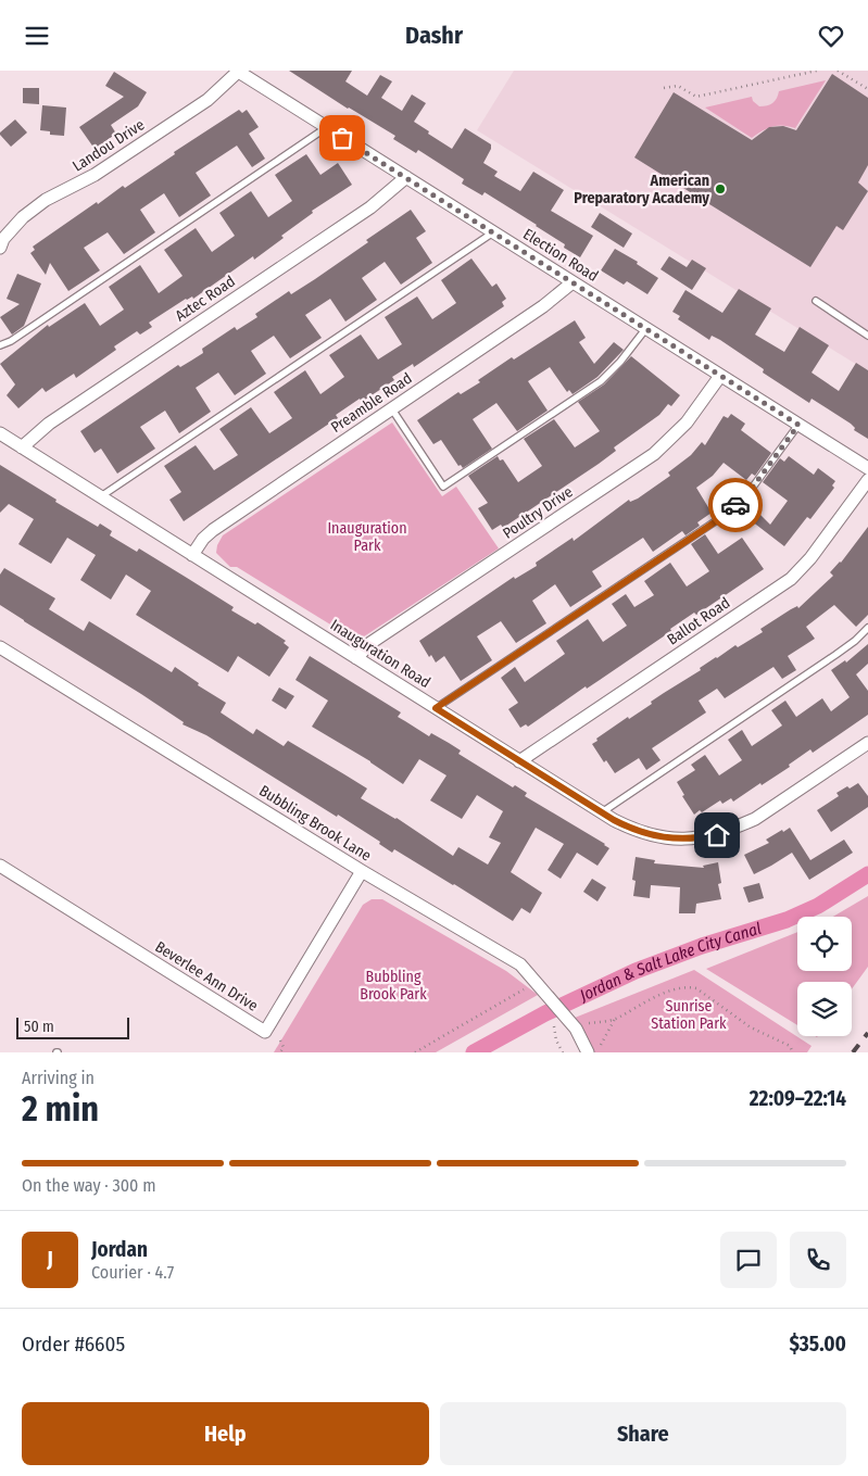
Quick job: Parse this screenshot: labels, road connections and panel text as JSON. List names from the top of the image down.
{
  "streets": {
    "street": [
      "Landou Drive",
      "Election Road",
      "Aztec Road",
      "Preamble Road",
      "Poultry Drive",
      "Ballot Road",
      "Inauguration Road",
      "Bubbling Brook Lane",
      "Beverlee Ann Drive"
    ]
  },
  "crossings": [
    ["Landou Drive", "Election Road"],
    ["Election Road", "Aztec Road"],
    ["Election Road", "Preamble Road"],
    ["Election Road", "Poultry Drive"],
    ["Aztec Road", "Inauguration Road"],
    ["Preamble Road", "Inauguration Road"],
    ["Poultry Drive", "Inauguration Road"],
    ["Ballot Road", "Inauguration Road"],
    ["Bubbling Brook Lane", "Beverlee Ann Drive"]
  ],
  "water": ["Jordan & Salt Lake City Canal"],
  "parks": ["Inauguration Park", "Bubbling Brook Park", "Sunrise Station Park"],
  "places": ["American Preparatory Academy"],
  "scale_bar": "50 m",
  "page": {
    "header": "Dashr",
    "scale": "50 m",
    "heading": ["2 min", "Arriving in", "22:09–22:14"],
    "panel": [
      "Jordan",
      "Courier · 4.7",
      "Order #6605",
      "$35.00"
    ],
    "bar": "On the way · 300 m",
    "round": "J",
    "buttons": ["Help", "Share"]
  }
}
